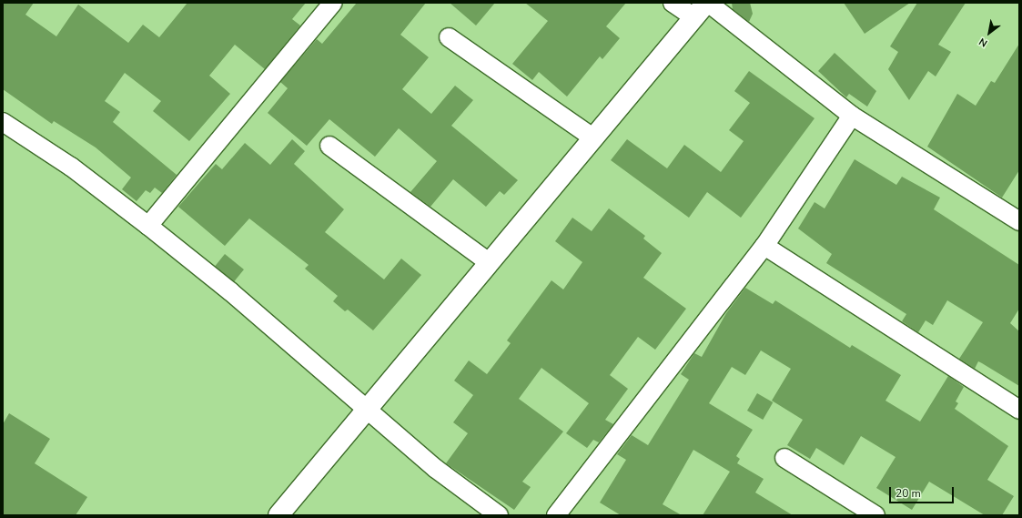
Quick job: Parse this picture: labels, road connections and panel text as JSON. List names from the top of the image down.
{
  "scale_bar": "20 m",
  "north": "bottom left"
}
